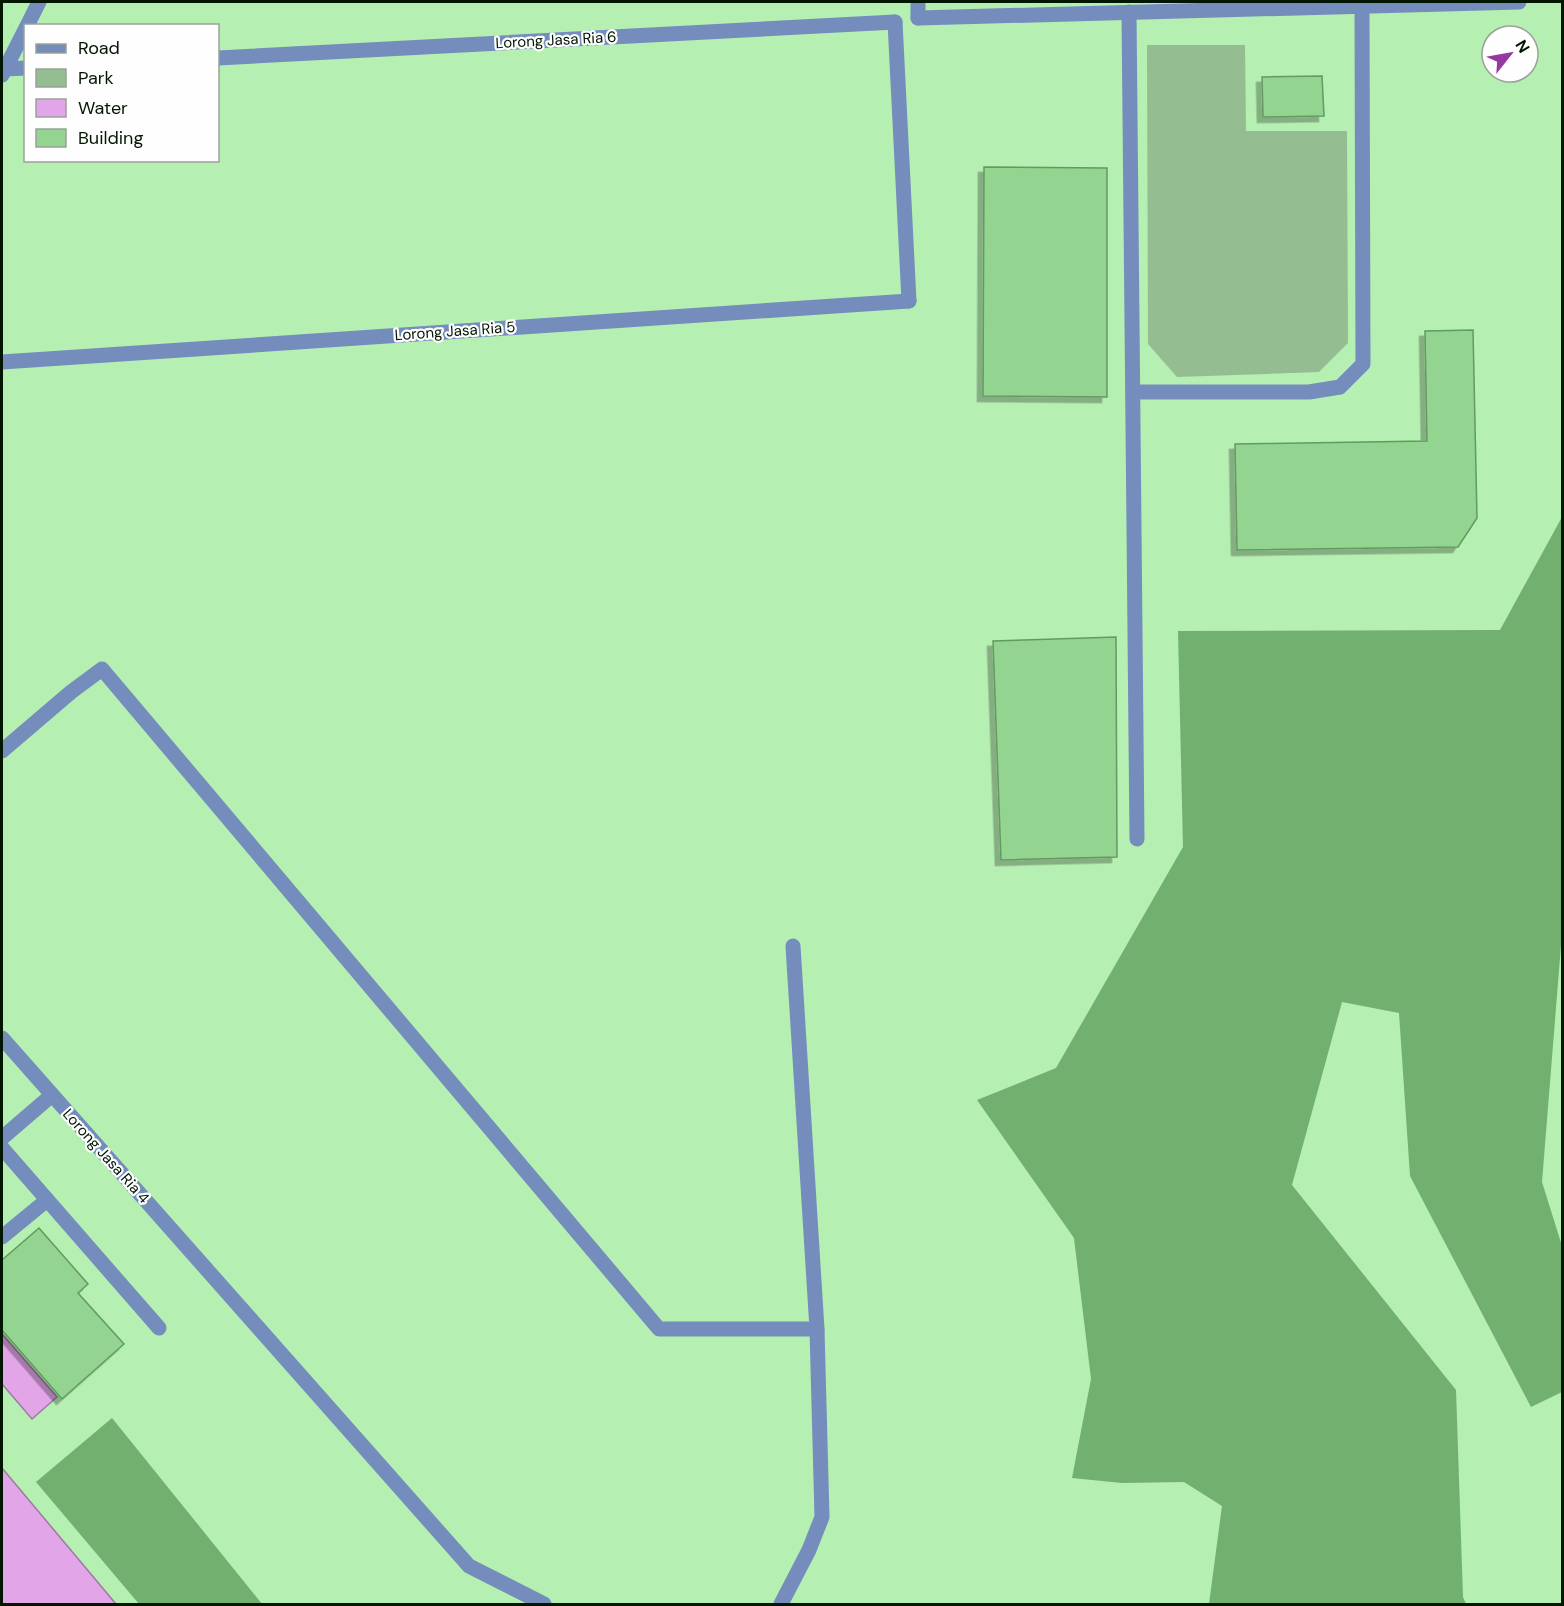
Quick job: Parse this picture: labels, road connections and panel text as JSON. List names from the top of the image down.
{
  "streets": {
    "street": ["Lorong Jasa Ria 6", "Lorong Jasa Ria 5", "Lorong Jasa Ria 4"]
  },
  "crossings": [
    ["Lorong Jasa Ria 6", "Lorong Jasa Ria 5"]
  ],
  "legend": [
    "Road",
    "Park",
    "Water",
    "Building"
  ],
  "north": "top right"
}
